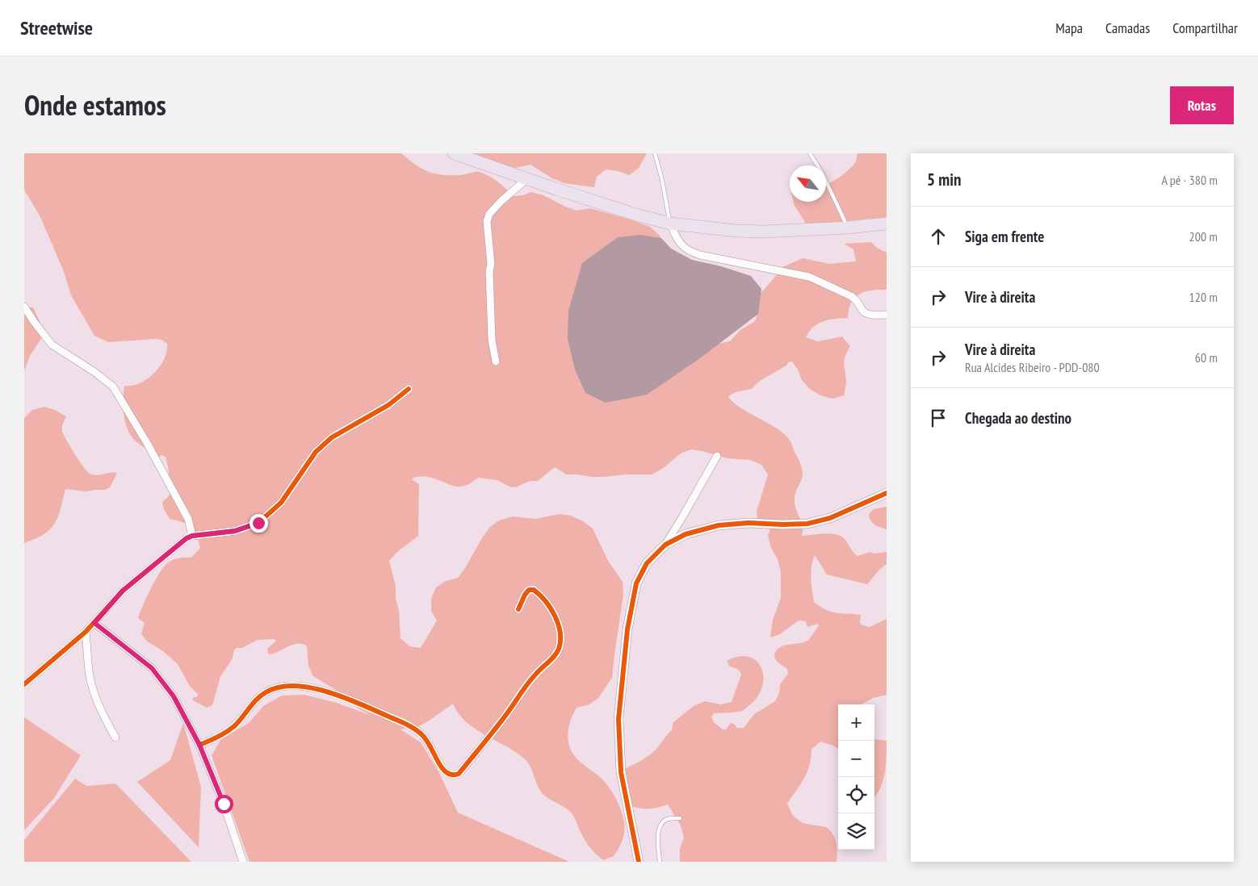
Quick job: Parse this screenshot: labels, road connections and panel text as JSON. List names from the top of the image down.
{
  "north": "top left",
  "page": {
    "header": "Streetwise",
    "nav": ["Mapa", "Camadas", "Compartilhar"],
    "title": "Onde estamos",
    "buttons": "Rotas",
    "heading": ["5 min", "A pé · 380 m"],
    "list": [
      ["Siga em frente", "200 m"],
      ["Vire à direita", "120 m"],
      ["Vire à direita", "Rua Alcides Ribeiro - PDD-080", "60 m"],
      "Chegada ao destino"
    ],
    "map_buttons": ["+", "−"]
  }
}
